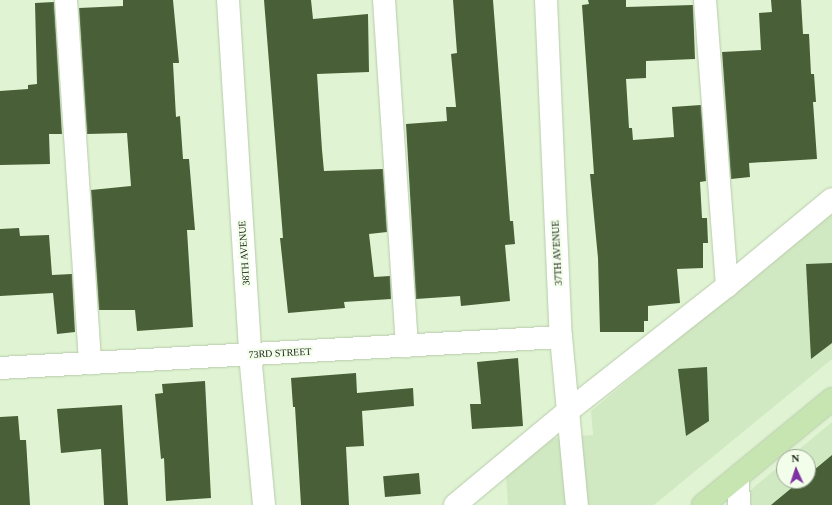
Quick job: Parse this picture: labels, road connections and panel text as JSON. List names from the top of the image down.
{
  "streets": {
    "street": ["38TH AVENUE", "37TH AVENUE", "73RD STREET"]
  },
  "crossings": [
    ["38TH AVENUE", "73RD STREET"],
    ["37TH AVENUE", "73RD STREET"]
  ],
  "north": "top"
}
